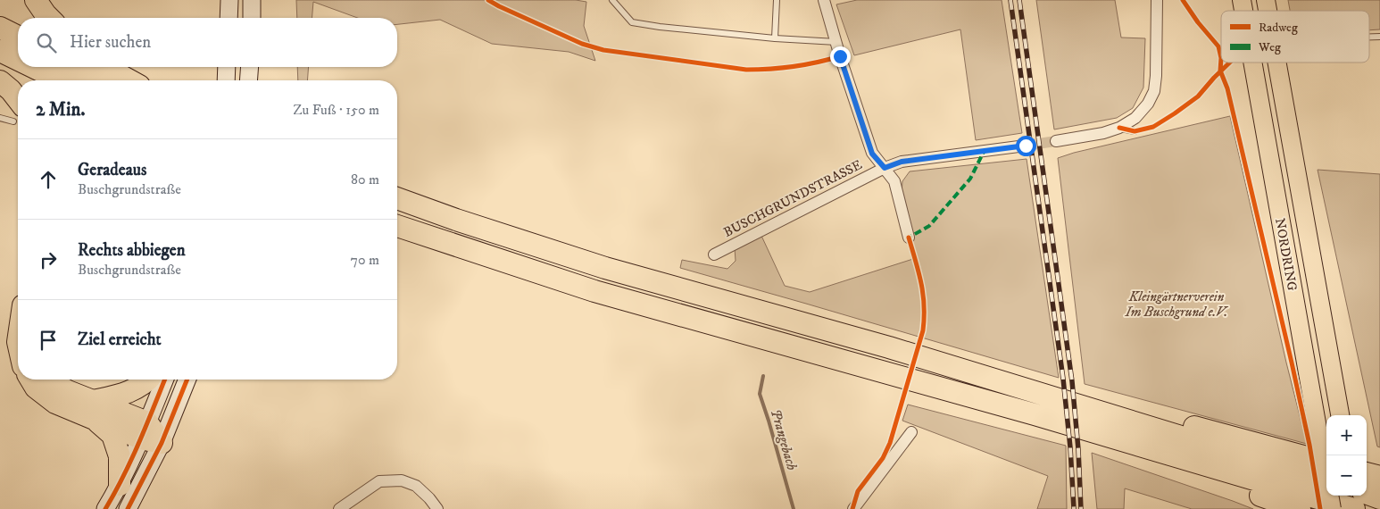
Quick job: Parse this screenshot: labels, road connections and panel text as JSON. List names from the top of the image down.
{
  "streets": {
    "main road": ["NORDRING"],
    "street": ["BUSCHGRUNDSTRASSE"]
  },
  "water": ["Prangebach"],
  "parks": ["Kleingärtnerverein Im Buschgrund e.V."],
  "legend": ["Radweg", "Weg"],
  "page": {
    "search": "Hier suchen",
    "heading": ["2 Min.", "Zu Fuß · 150 m"],
    "list": [
      ["Geradeaus", "Buschgrundstraße", "80 m"],
      ["Rechts abbiegen", "Buschgrundstraße", "70 m"],
      "Ziel erreicht"
    ],
    "map_buttons": ["+", "−"]
  }
}
